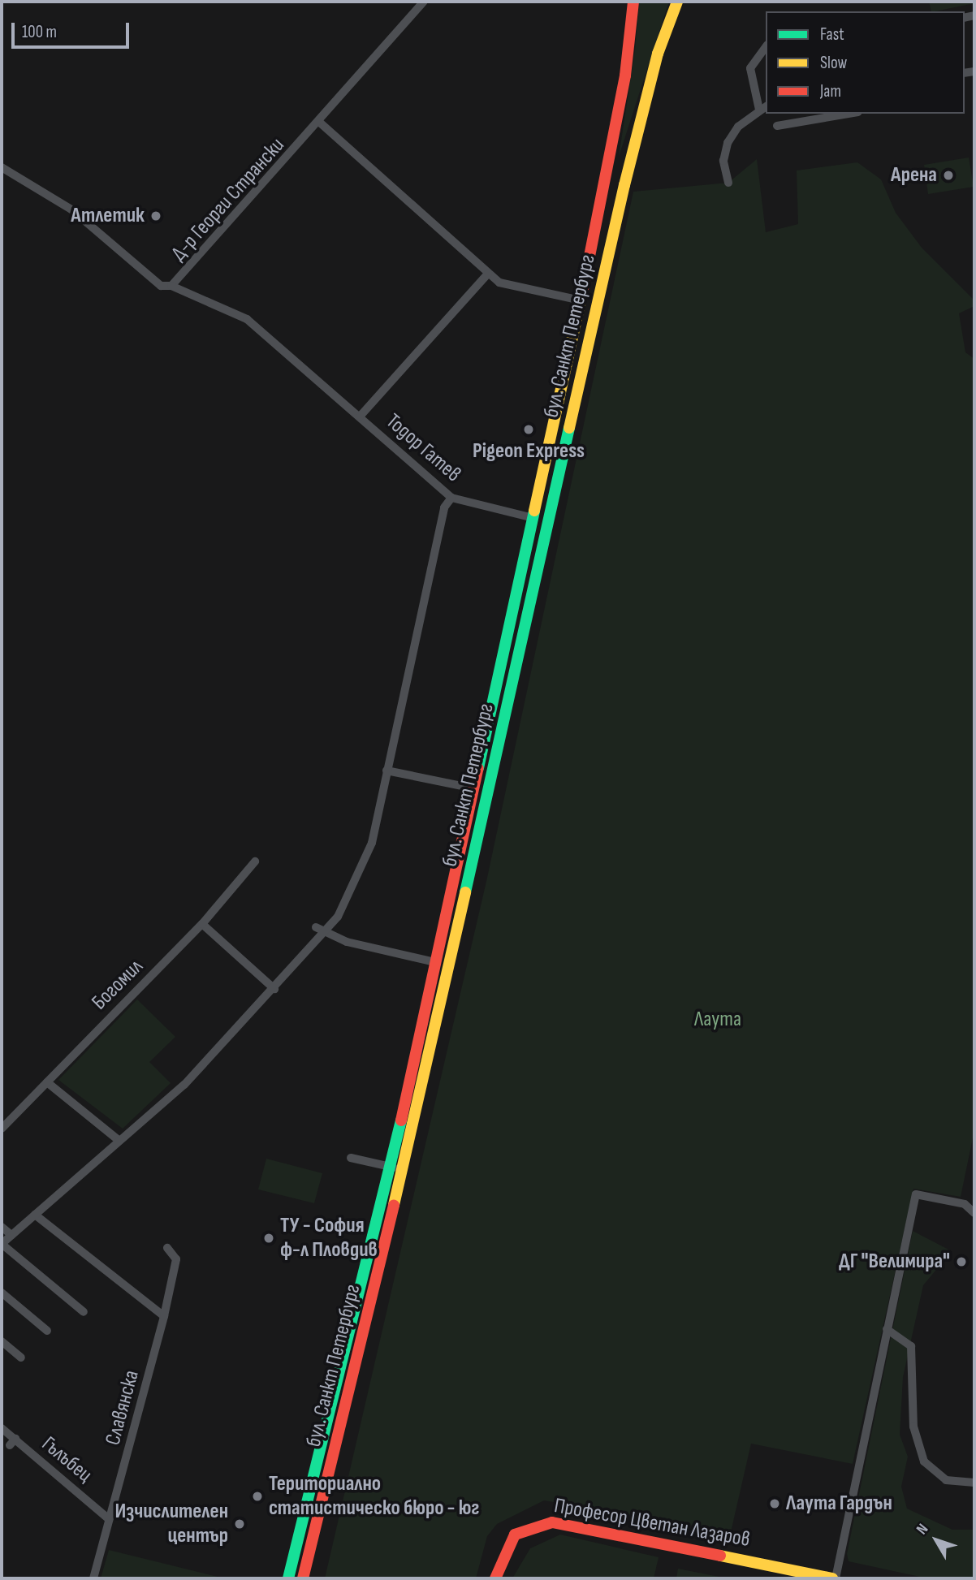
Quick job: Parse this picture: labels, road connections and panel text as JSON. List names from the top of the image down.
{
  "streets": {
    "main road": ["бул. Санкт Петербург", "Професор Цветан Лазаров"],
    "street": [
      "Д-р Георги Странски",
      "Тодор Гатев",
      "Богомил",
      "Славянска",
      "Гълъбец"
    ]
  },
  "crossings": [
    ["Д-р Георги Странски", "Тодор Гатев"],
    ["бул. Санкт Петербург", "Тодор Гатев"],
    ["Славянска", "Гълъбец"]
  ],
  "parks": ["Лаута"],
  "places": [
    "Арена",
    "Атлетик",
    "Pigeon Express",
    "ТУ - София ф-л Пловдив",
    "ДГ \"Велимира\"",
    "Териториално статистическо бюро - юг",
    "Лаута Гардън",
    "Изчислителен център"
  ],
  "legend": ["Fast", "Slow", "Jam"],
  "scale_bar": "100 m",
  "north": "top left"
}
